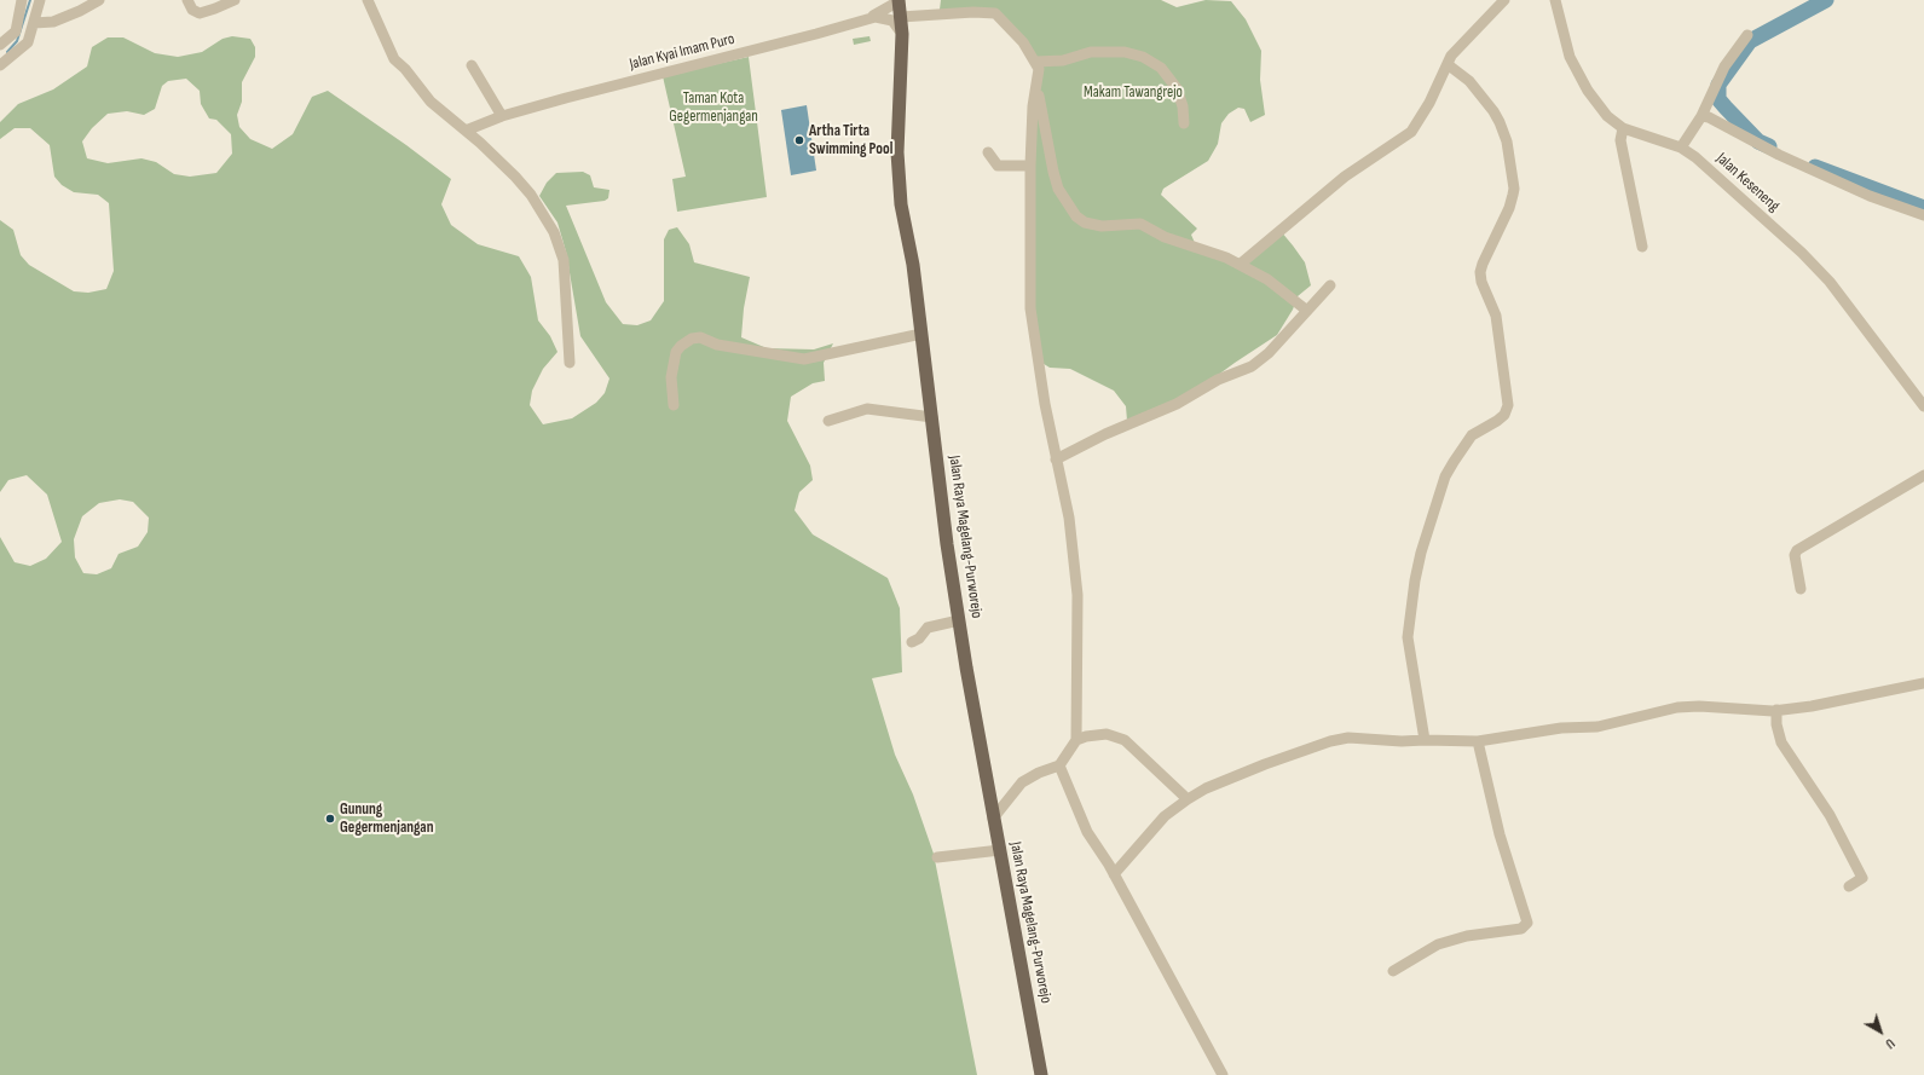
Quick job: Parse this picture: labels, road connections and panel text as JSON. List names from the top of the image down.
{
  "streets": {
    "main road": ["Jalan Raya Magelang-Purworejo"],
    "street": ["Jalan Kyai Imam Puro", "Jalan Keseneng"]
  },
  "crossings": [
    ["Jalan Kyai Imam Puro", "Jalan Raya Magelang-Purworejo"]
  ],
  "parks": ["Makam Tawangrejo", "Taman Kota Gegermenjangan"],
  "places": ["Artha Tirta Swimming Pool", "Gunung Gegermenjangan"],
  "north": "bottom right"
}
